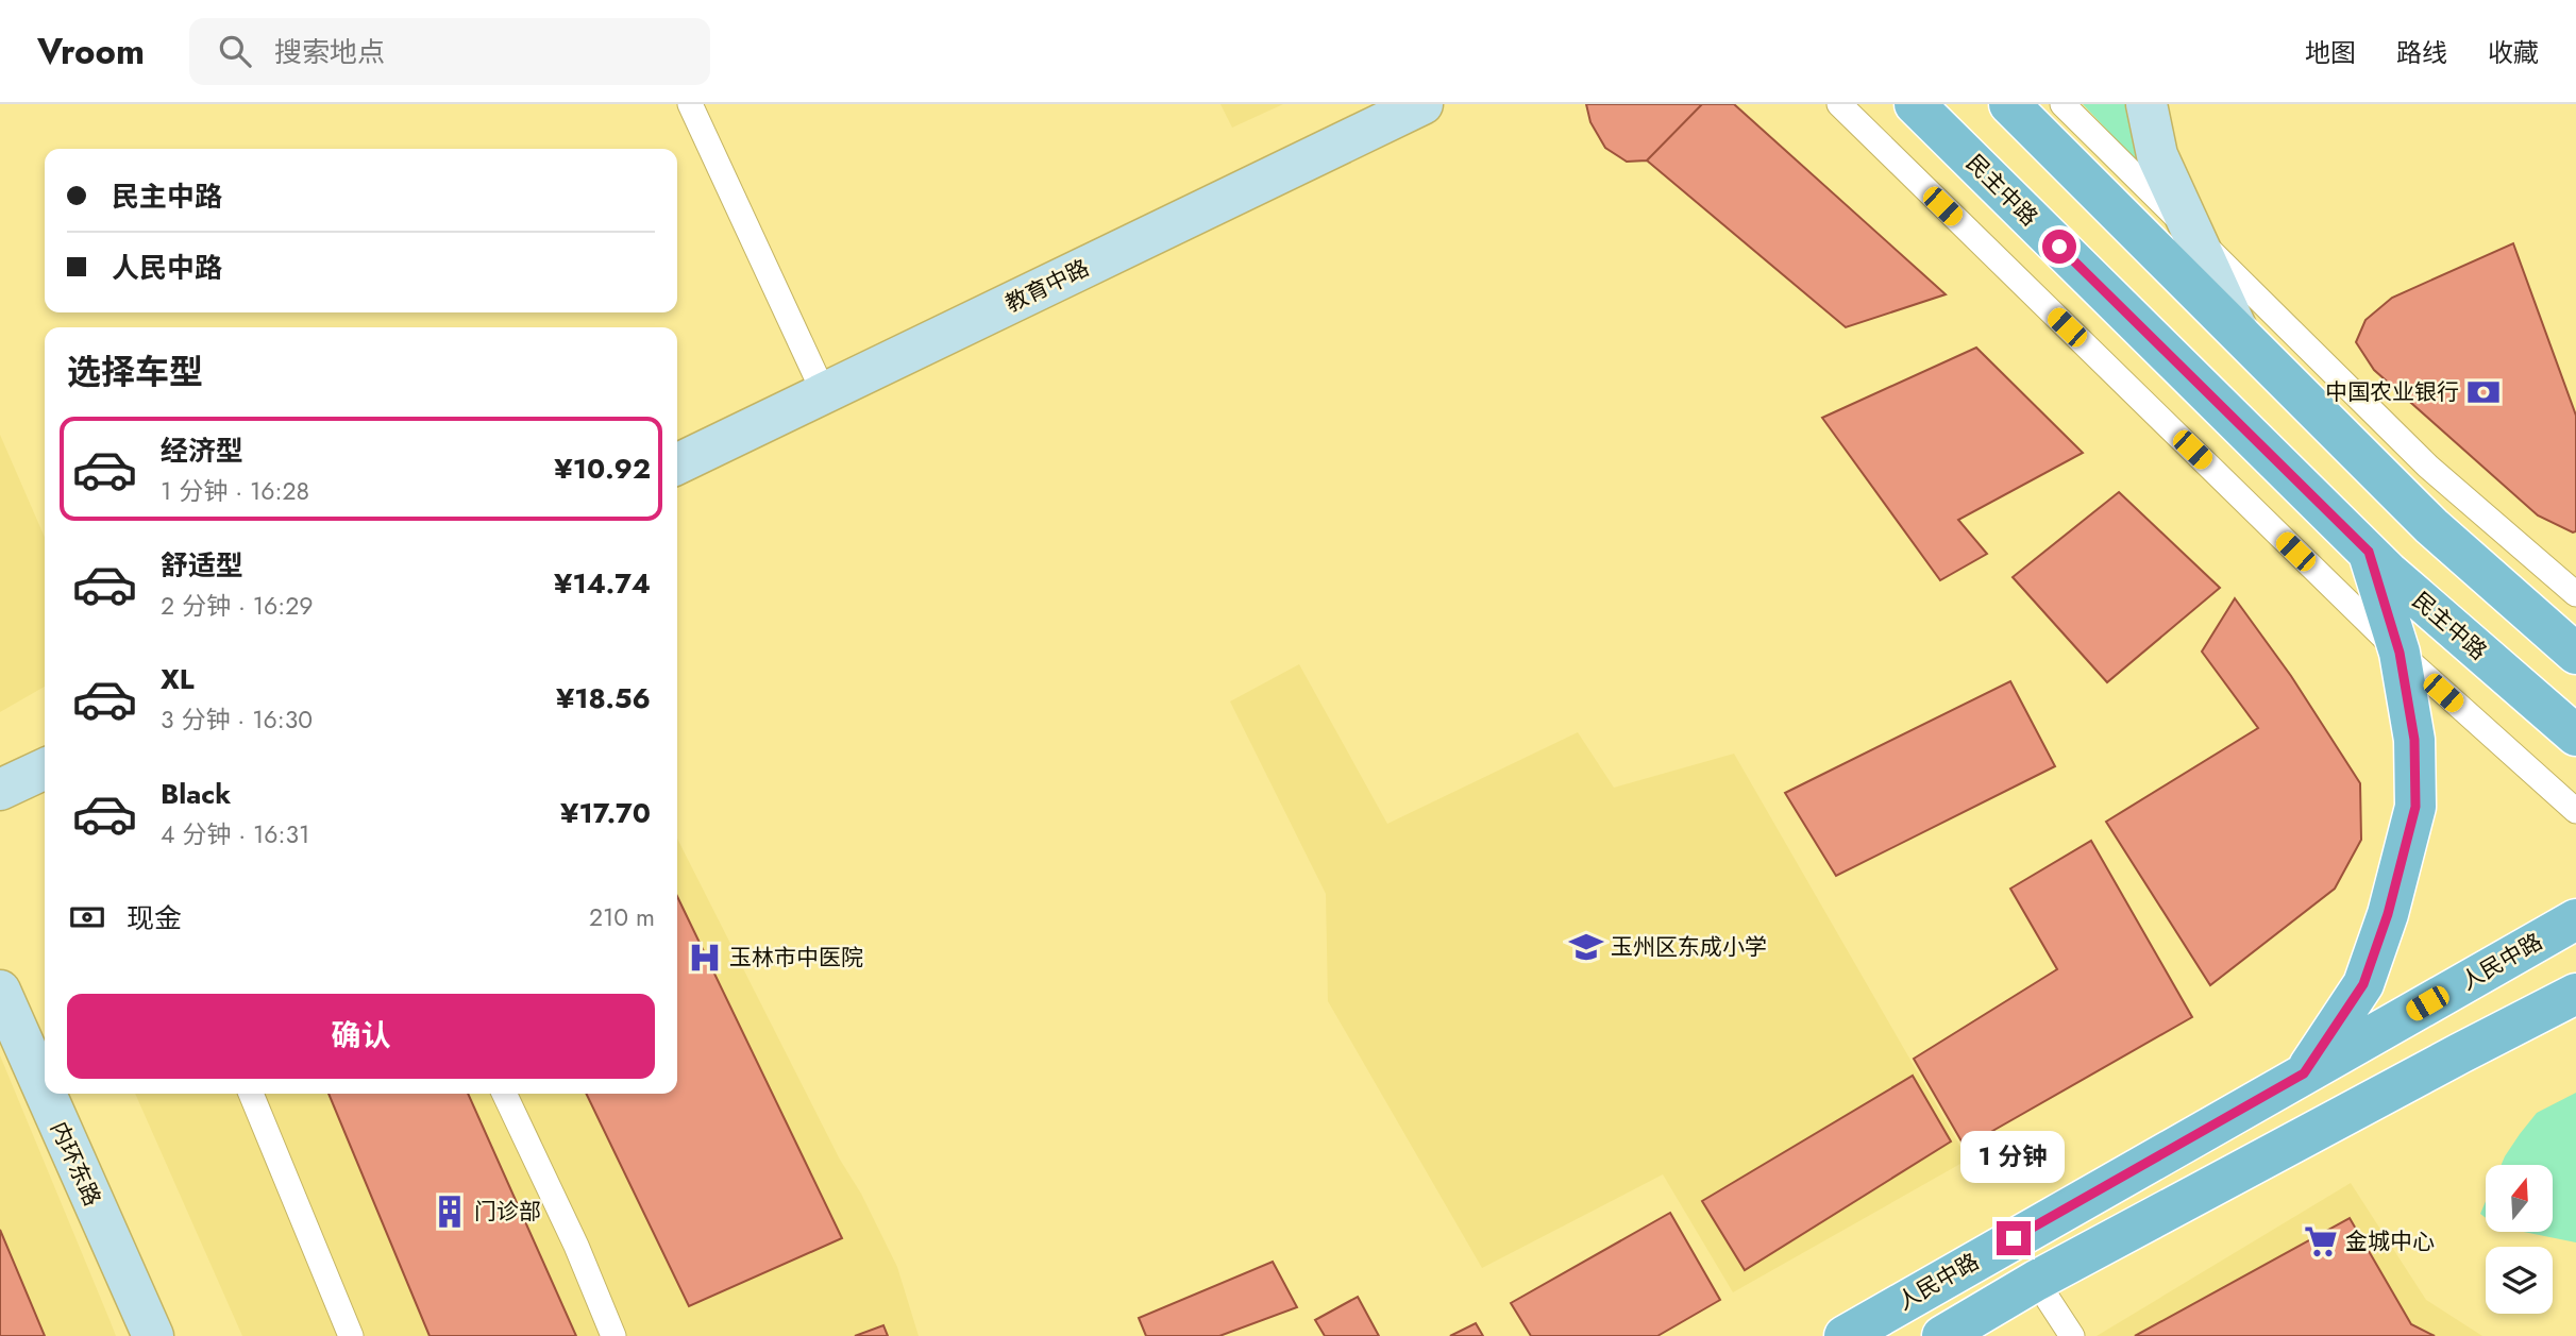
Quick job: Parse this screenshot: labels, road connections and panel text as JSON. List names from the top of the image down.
{
  "streets": {
    "main road": [
      "民主中路",
      "教育中路",
      "人民中路",
      "内环东路"
    ]
  },
  "places": {
    "bank": ["中国农业银行"],
    "school or university": ["玉州区东成小学"],
    "hospital": ["玉林市中医院"],
    "building": ["门诊部"],
    "supermarket": ["金城中心"]
  },
  "north": "top",
  "page": {
    "header": "Vroom",
    "search": "搜索地点",
    "nav": ["地图", "路线", "收藏"],
    "banner": ["民主中路", "人民中路"],
    "heading": "选择车型",
    "list": [
      {
        "name": "经济型",
        "note": "1 分钟 · 16:28",
        "value": "¥10.92"
      },
      {
        "name": "舒适型",
        "note": "2 分钟 · 16:29",
        "value": "¥14.74"
      },
      {
        "name": "XL",
        "note": "3 分钟 · 16:30",
        "value": "¥18.56"
      },
      {
        "name": "Black",
        "note": "4 分钟 · 16:31",
        "value": "¥17.70"
      }
    ],
    "pay": ["现金", "210 m"],
    "buttons": "确认",
    "bubble": "1 分钟"
  }
}
